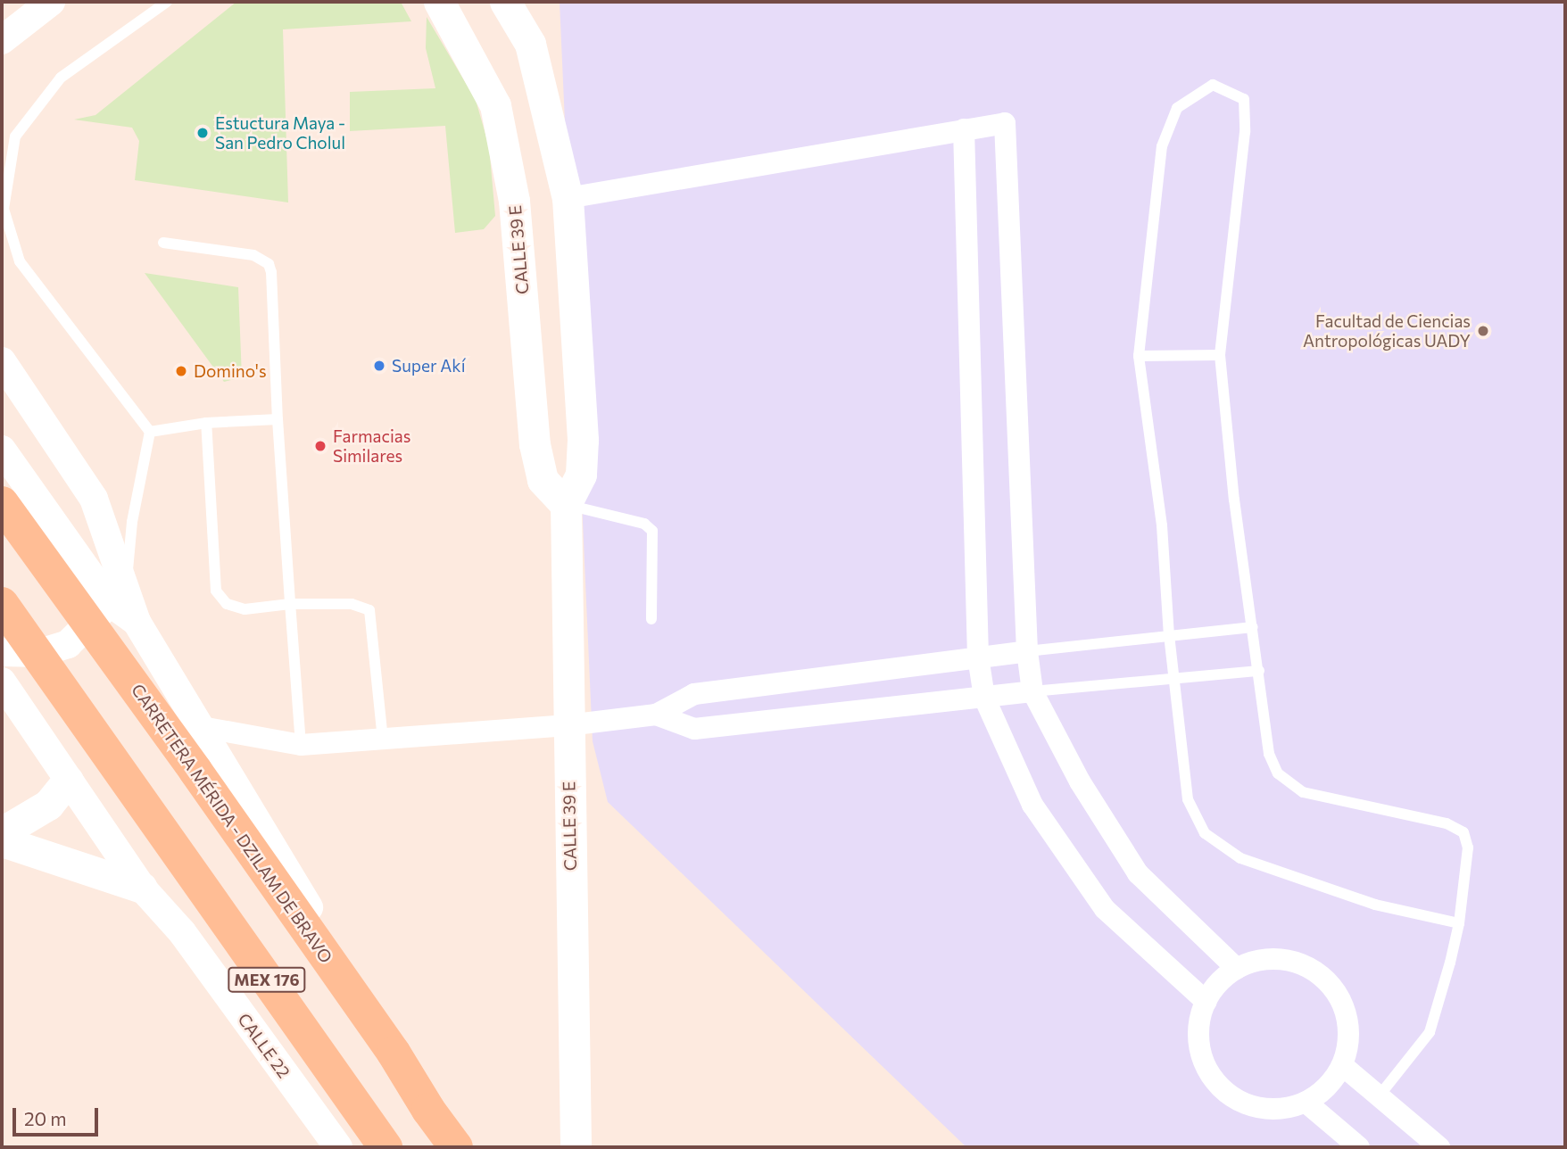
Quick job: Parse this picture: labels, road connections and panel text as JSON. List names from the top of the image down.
{
  "streets": {
    "main road": [
      "CALLE 39 E",
      "CARRETERA MÉRIDA - DZILAM DE BRAVO",
      "MEX 176",
      "CALLE 22"
    ]
  },
  "places": [
    "Estuctura Maya - San Pedro Cholul",
    "Facultad de Ciencias Antropológicas UADY",
    "Super Akí",
    "Domino's",
    "Farmacias Similares"
  ],
  "scale_bar": "20 m"
}
